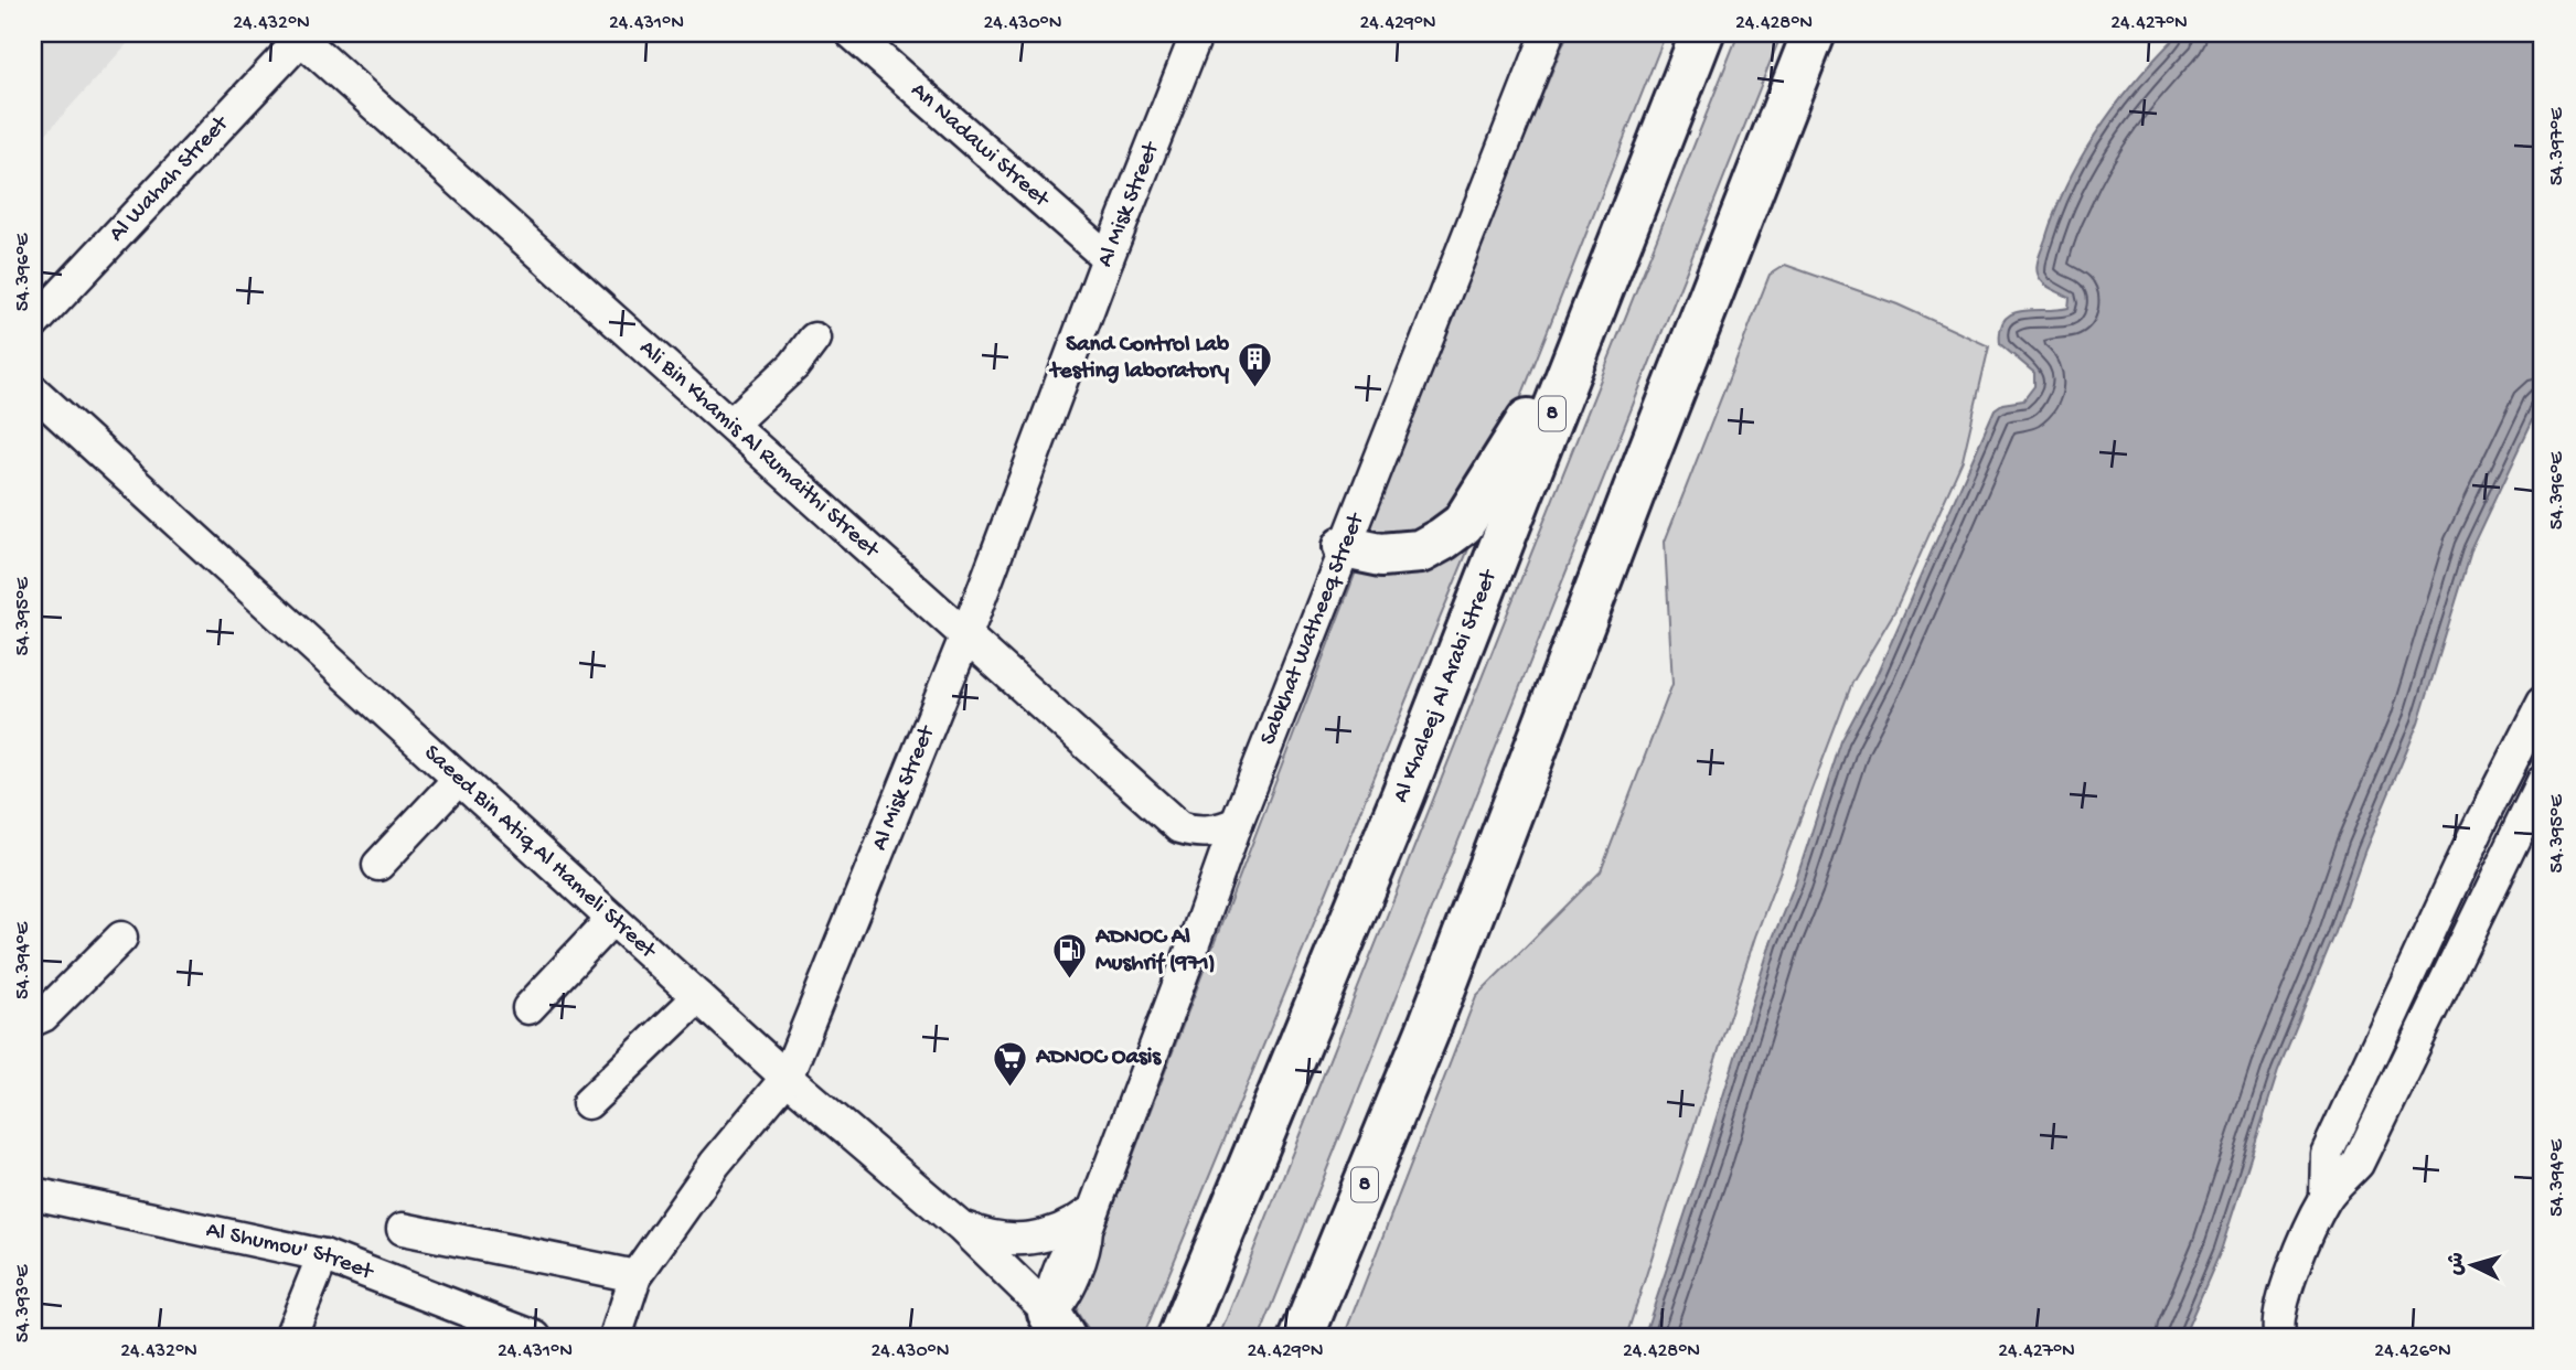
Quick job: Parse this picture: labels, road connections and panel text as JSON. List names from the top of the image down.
{
  "streets": {
    "highway": ["8", "Al Khaleej Al Arabi Street"],
    "street": [
      "An Nadawi Street",
      "Al Wahah Street",
      "Al Misk Street",
      "Ali Bin Khamis Al Rumaithi Street",
      "Sabkhat Watheeq Street",
      "Saeed Bin Atiq Al Hameli Street",
      "Al Shumou' Street"
    ]
  },
  "crossings": [
    ["An Nadawi Street", "Al Misk Street"],
    ["Al Wahah Street", "Ali Bin Khamis Al Rumaithi Street"],
    ["Al Misk Street", "Ali Bin Khamis Al Rumaithi Street"],
    ["Al Misk Street", "Saeed Bin Atiq Al Hameli Street"],
    ["Ali Bin Khamis Al Rumaithi Street", "Sabkhat Watheeq Street"],
    ["Sabkhat Watheeq Street", "Saeed Bin Atiq Al Hameli Street"]
  ],
  "places": {
    "building": ["Sand Control Lab testing laboratory"],
    "fuel station": ["ADNOC Al Mushrif (971)"],
    "supermarket": ["ADNOC Oasis"]
  },
  "north": "left",
  "coordinates": [
    "24.432°N",
    "24.431°N",
    "24.430°N",
    "24.429°N",
    "24.428°N",
    "24.427°N",
    "54.397°E",
    "54.396°E",
    "54.395°E",
    "54.394°E",
    "54.393°E",
    "24.426°N"
  ]
}
